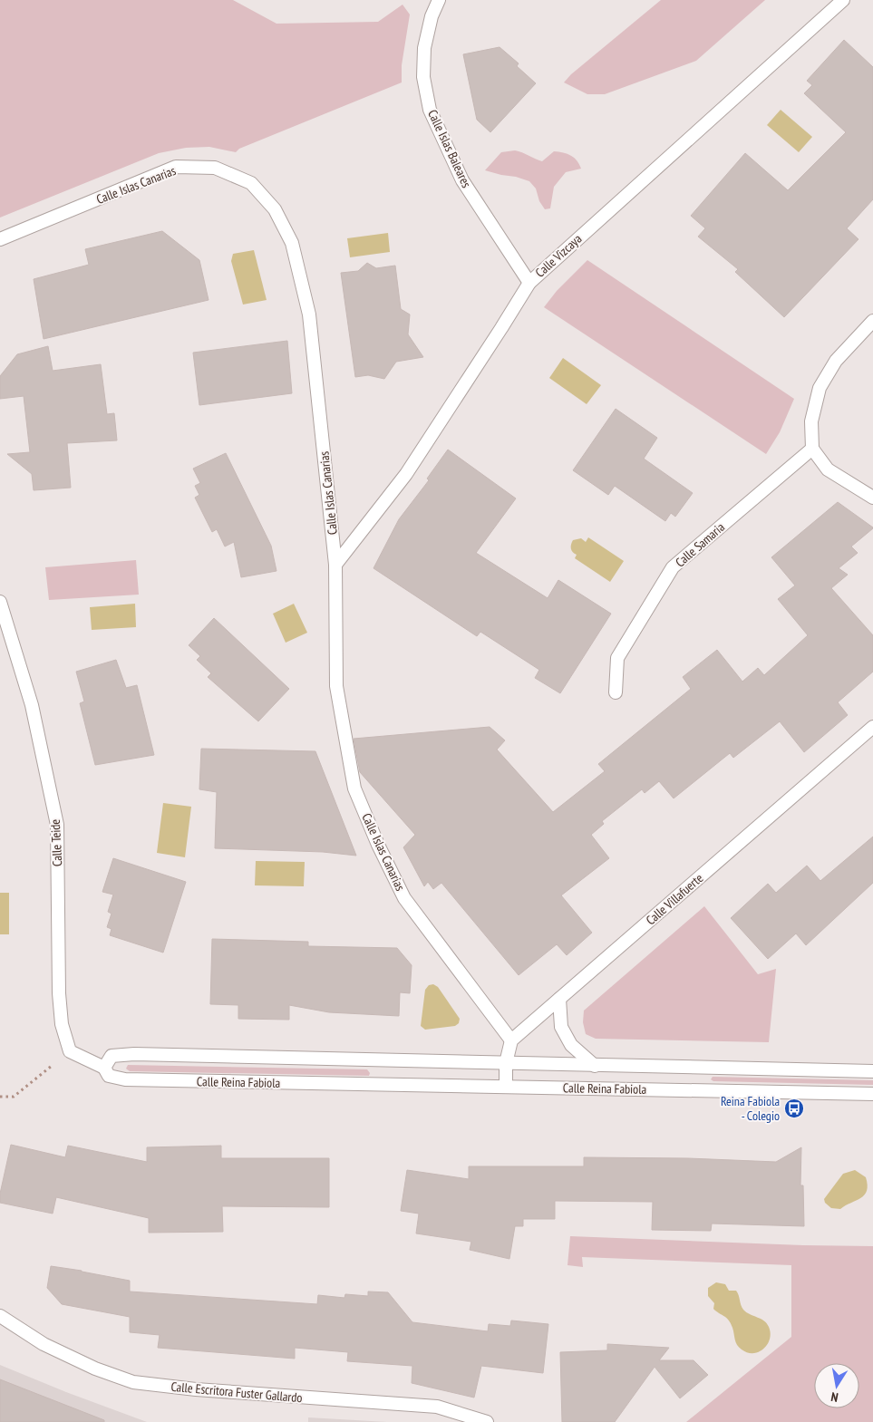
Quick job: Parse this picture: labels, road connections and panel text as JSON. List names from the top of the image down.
{
  "streets": {
    "street": [
      "Calle Islas Baleares",
      "Calle Islas Canarias",
      "Calle Vizcaya",
      "Calle Samaria",
      "Calle Teide",
      "Calle Villafuerte",
      "Calle Reina Fabiola",
      "Calle Escritora Fuster Gallardo"
    ]
  },
  "crossings": [
    ["Calle Islas Baleares", "Calle Vizcaya"],
    ["Calle Islas Canarias", "Calle Vizcaya"],
    ["Calle Islas Canarias", "Calle Villafuerte"],
    ["Calle Villafuerte", "Calle Reina Fabiola"]
  ],
  "places": {
    "bus stop": ["Reina Fabiola - Colegio"]
  },
  "north": "bottom"
}
